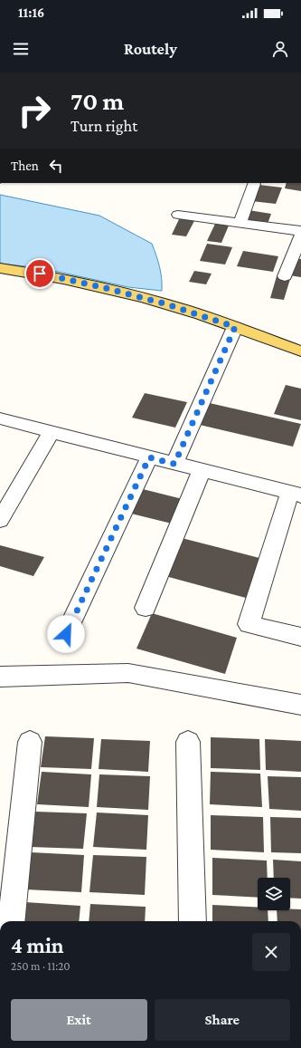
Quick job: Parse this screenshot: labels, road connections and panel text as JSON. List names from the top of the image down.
{
  "page": {
    "status": "11:16",
    "header": "Routely",
    "turn": ["70 m", "Turn right"],
    "then": "Then",
    "heading": ["4 min", "250 m · 11:20"],
    "buttons": ["Exit", "Share"]
  }
}
